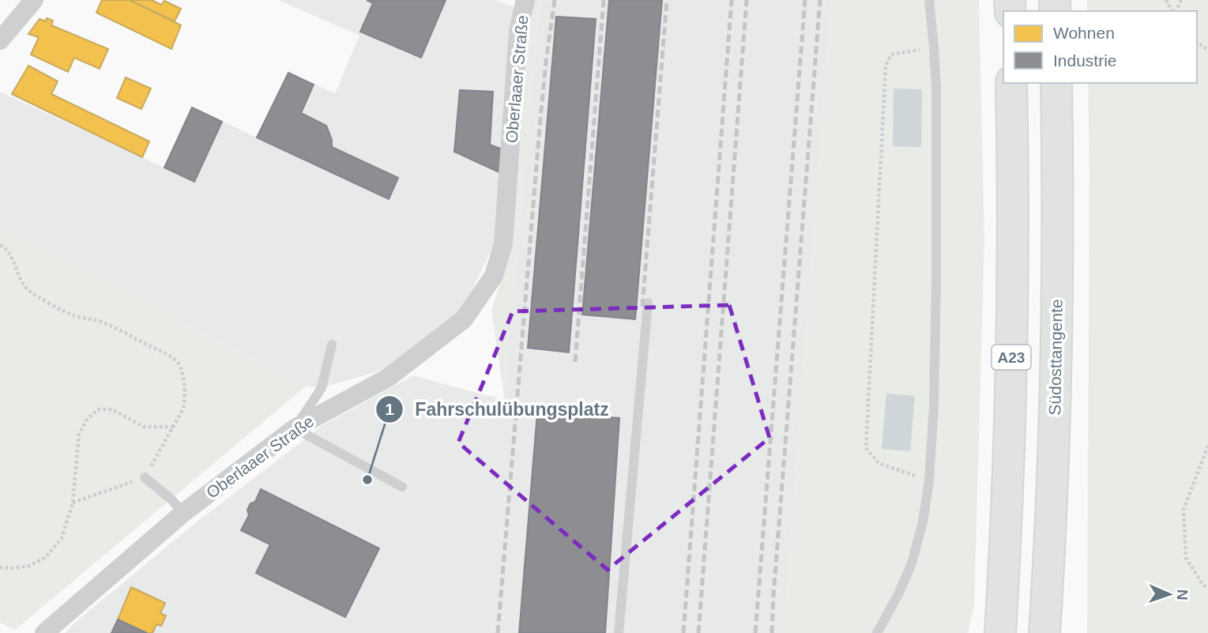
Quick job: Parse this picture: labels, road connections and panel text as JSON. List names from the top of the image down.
{
  "streets": {
    "highway": ["A23", "Südosttangente"],
    "street": ["Oberlaaer Straße"]
  },
  "places": ["Fahrschulübungsplatz"],
  "legend": ["Wohnen", "Industrie"],
  "north": "right"
}
